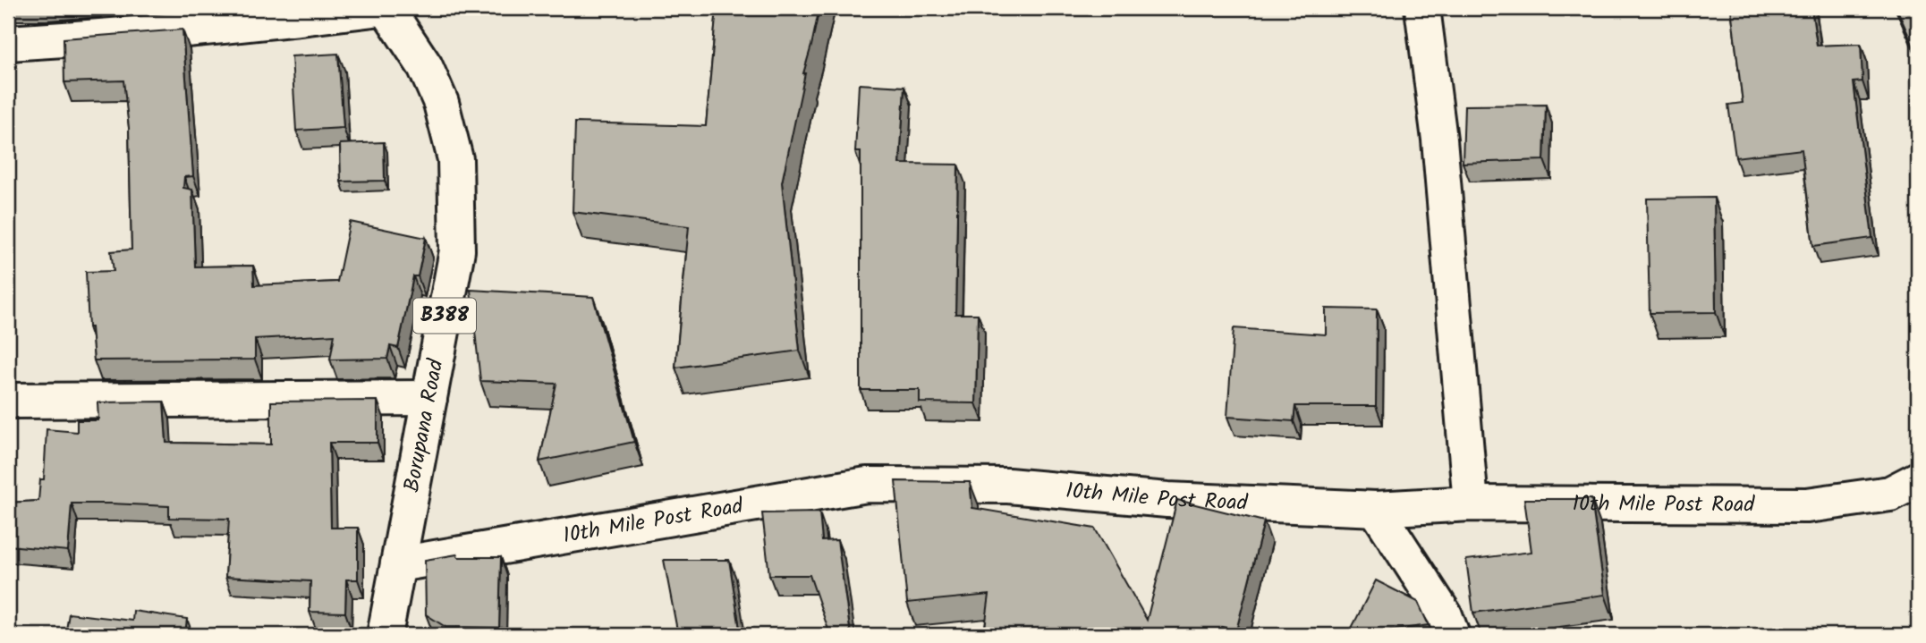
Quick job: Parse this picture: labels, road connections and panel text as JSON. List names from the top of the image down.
{
  "streets": {
    "street": ["B388", "Borupana Road", "10th Mile Post Road"]
  },
  "crossings": [
    ["Borupana Road", "10th Mile Post Road"]
  ]
}
